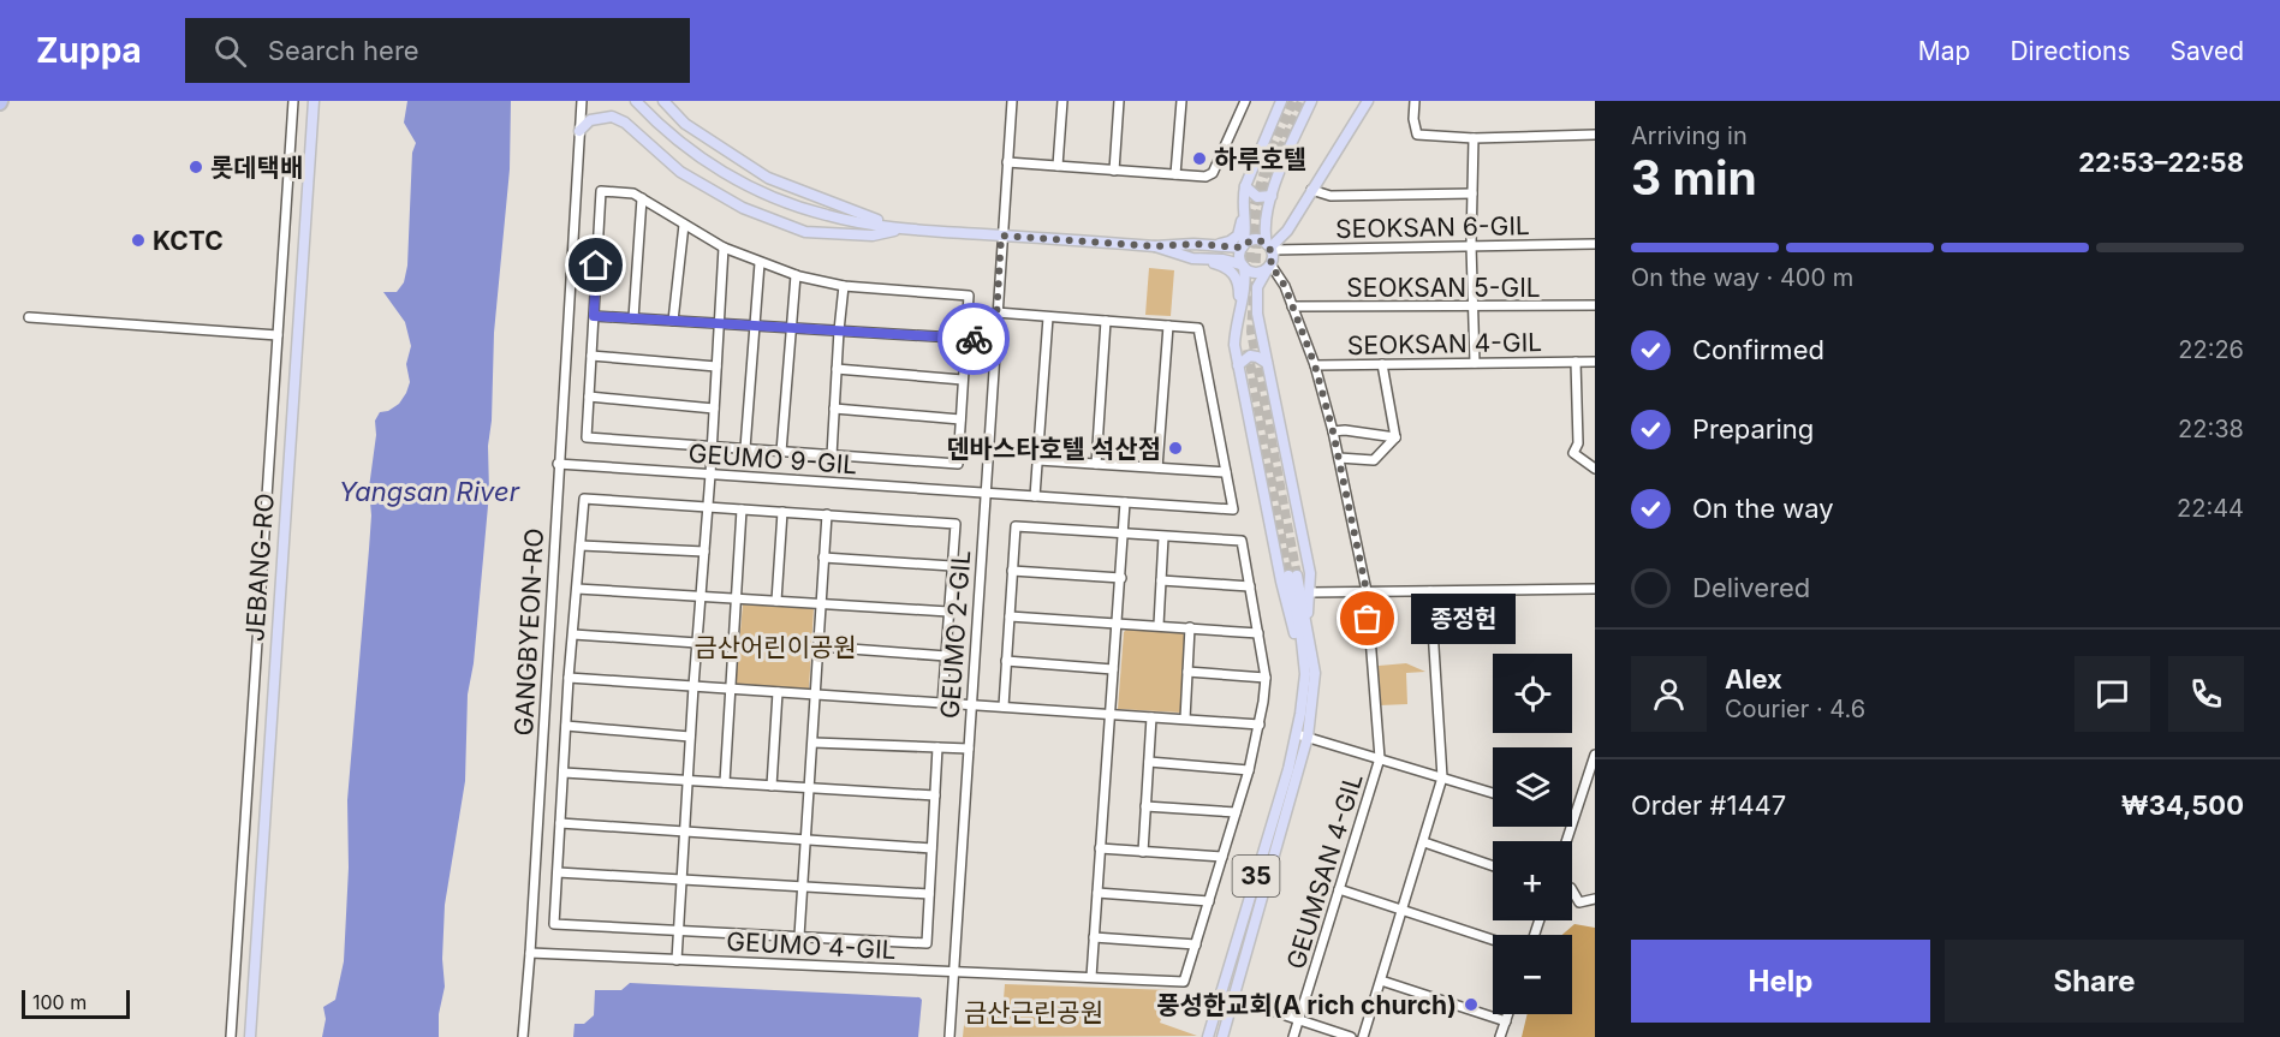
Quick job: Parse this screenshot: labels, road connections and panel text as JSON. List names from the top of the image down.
{
  "streets": {
    "main road": ["JEBANG-RO", "35"],
    "street": [
      "SEOKSAN 6-GIL",
      "SEOKSAN 5-GIL",
      "SEOKSAN 4-GIL",
      "GEUMO 9-GIL",
      "GANGBYEON-RO",
      "GEUMO 2-GIL",
      "GEUMSAN 4-GIL",
      "GEUMO 4-GIL"
    ]
  },
  "crossings": [
    ["GEUMO 9-GIL", "GANGBYEON-RO"],
    ["GEUMO 9-GIL", "GEUMO 2-GIL"],
    ["GANGBYEON-RO", "GEUMO 4-GIL"],
    ["GEUMO 2-GIL", "GEUMO 4-GIL"]
  ],
  "water": ["Yangsan River"],
  "parks": ["금산어린이공원", "금산근린공원"],
  "places": [
    "하루호텔",
    "롯데택배",
    "KCTC",
    "덴바스타호텔 석산점",
    "종정헌",
    "풍성한교회(A rich church)"
  ],
  "scale_bar": "100 m",
  "page": {
    "header": "Zuppa",
    "search": "Search here",
    "nav": ["Map", "Directions", "Saved"],
    "heading": ["3 min", "Arriving in", "22:53–22:58"],
    "panel": [
      "Alex",
      "Courier · 4.6",
      "Order #1447",
      "₩34,500"
    ],
    "bar": "On the way · 400 m",
    "list": [
      ["Confirmed", "22:26"],
      ["Preparing", "22:38"],
      ["On the way", "22:44"],
      "Delivered"
    ],
    "bubble": "종정헌",
    "map_buttons": ["+", "−"],
    "buttons": ["Help", "Share"],
    "scale": "100 m"
  }
}
